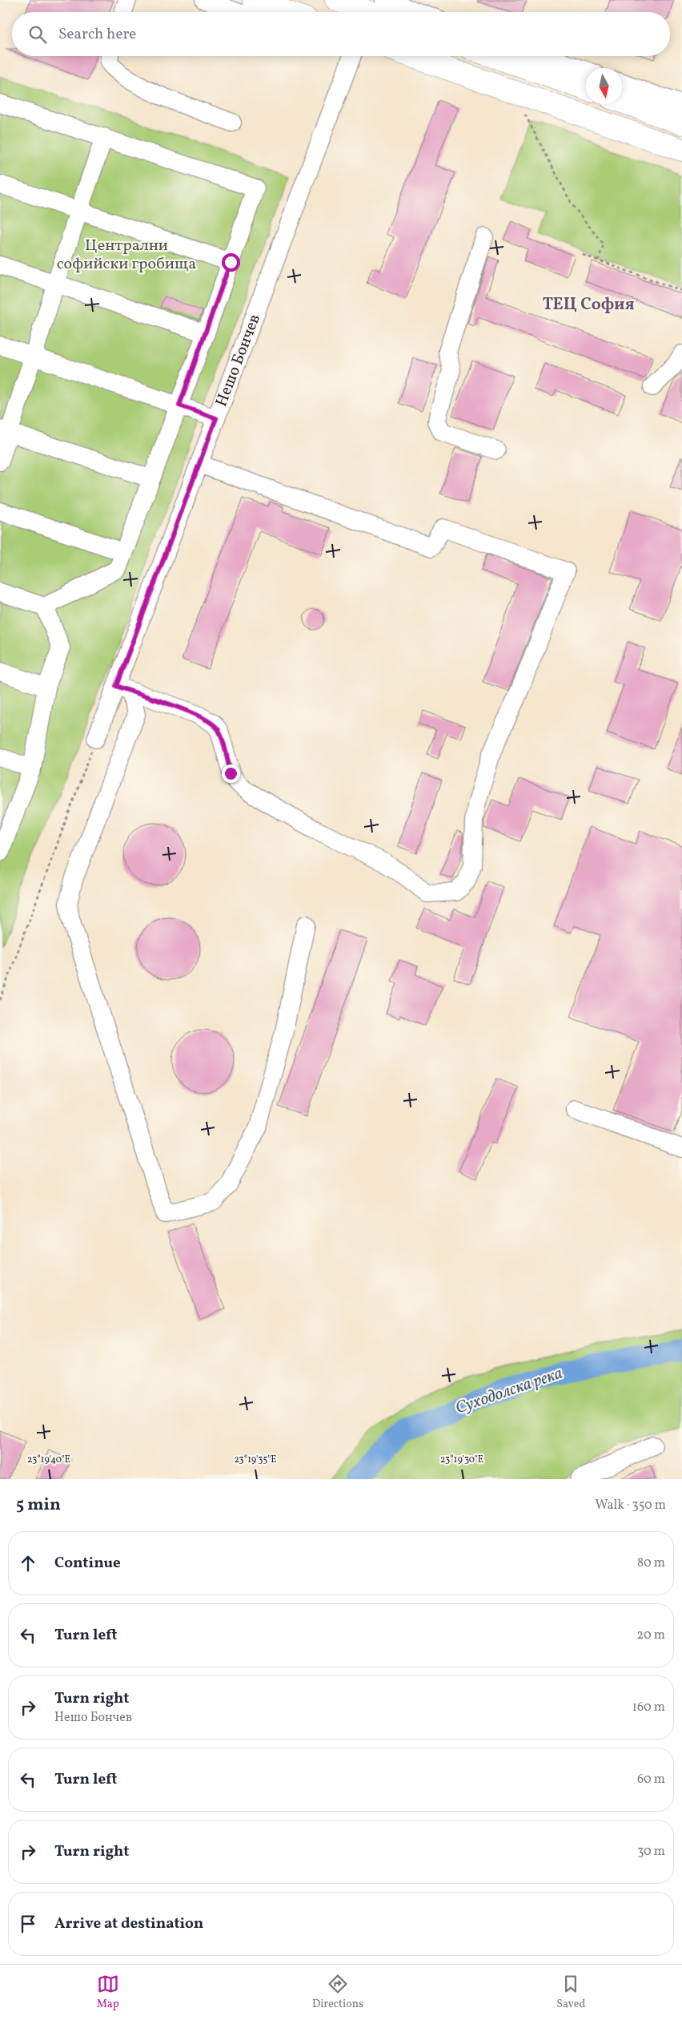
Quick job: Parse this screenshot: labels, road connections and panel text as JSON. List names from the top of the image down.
{
  "streets": {
    "street": ["Нешо Бончев"]
  },
  "districts": ["ТЕЦ София"],
  "water": ["Суходолска река"],
  "parks": ["Централни софийски гробища"],
  "north": "bottom",
  "page": {
    "search": "Search here",
    "heading": ["5 min", "Walk · 350 m"],
    "list": [
      ["Continue", "80 m"],
      ["Turn left", "20 m"],
      ["Turn right", "Нешо Бончев", "160 m"],
      ["Turn left", "60 m"],
      ["Turn right", "30 m"],
      "Arrive at destination"
    ],
    "nav": ["Map", "Directions", "Saved"]
  },
  "coordinates": ["23°19'40\"E", "23°19'35\"E", "23°19'30\"E"]
}
